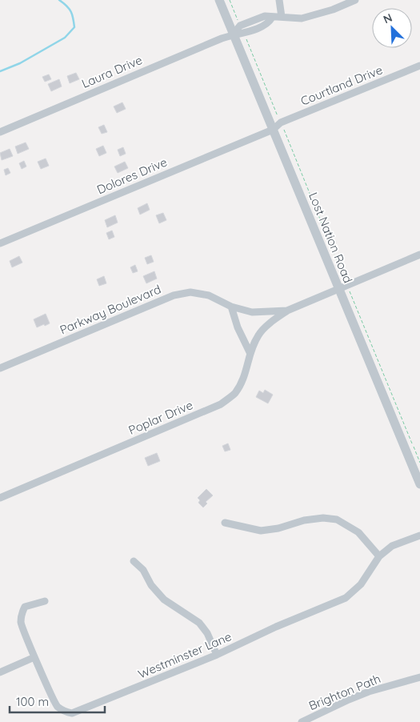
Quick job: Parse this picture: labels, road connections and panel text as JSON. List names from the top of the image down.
{
  "streets": {
    "street": [
      "Laura Drive",
      "Courtland Drive",
      "Dolores Drive",
      "Lost Nation Road",
      "Parkway Boulevard",
      "Poplar Drive",
      "Westminster Lane",
      "Brighton Path"
    ]
  },
  "crossings": [
    ["Laura Drive", "Lost Nation Road"],
    ["Courtland Drive", "Dolores Drive"],
    ["Courtland Drive", "Lost Nation Road"],
    ["Dolores Drive", "Lost Nation Road"],
    ["Lost Nation Road", "Parkway Boulevard"],
    ["Parkway Boulevard", "Poplar Drive"]
  ],
  "scale_bar": "100 m",
  "north": "top left"
}
